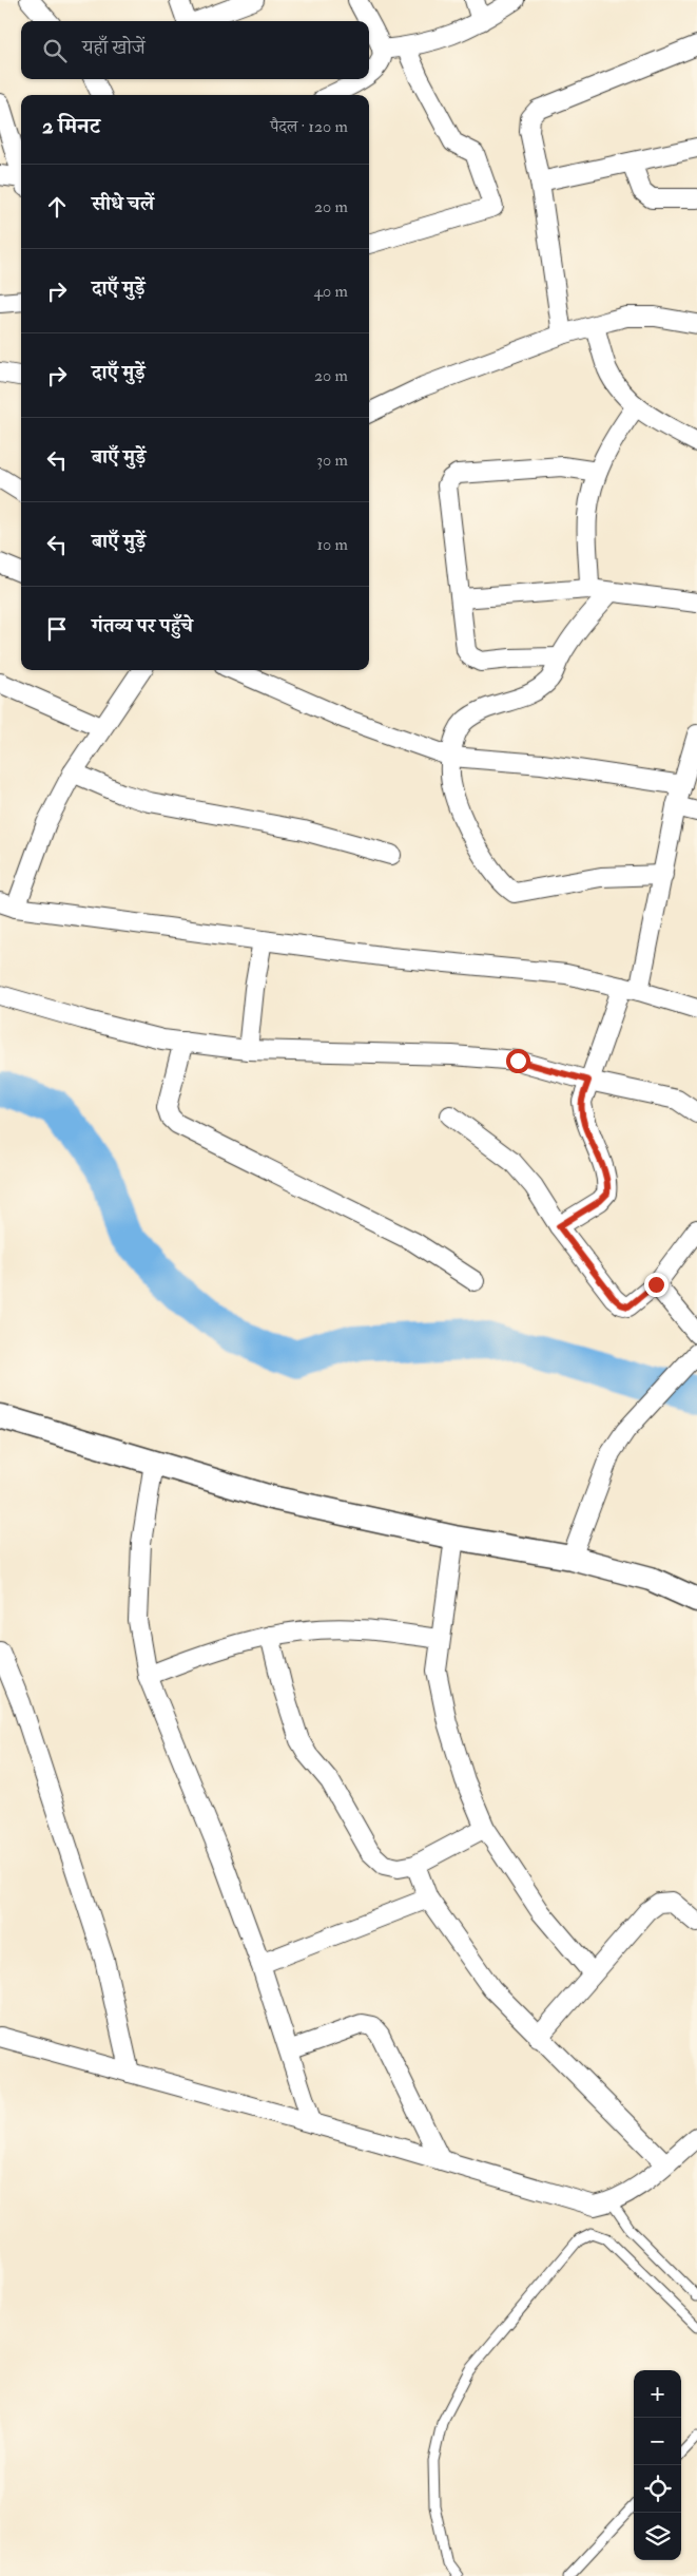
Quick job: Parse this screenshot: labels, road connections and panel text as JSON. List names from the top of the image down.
{
  "page": {
    "search": "यहाँ खोजें",
    "heading": ["2 मिनट", "पैदल · 120 m"],
    "list": [
      ["सीधे चलें", "20 m"],
      ["दाएँ मुड़ें", "40 m"],
      ["दाएँ मुड़ें", "20 m"],
      ["बाएँ मुड़ें", "30 m"],
      ["बाएँ मुड़ें", "10 m"],
      "गंतव्य पर पहुँचे"
    ],
    "map_buttons": ["+", "−"]
  }
}
